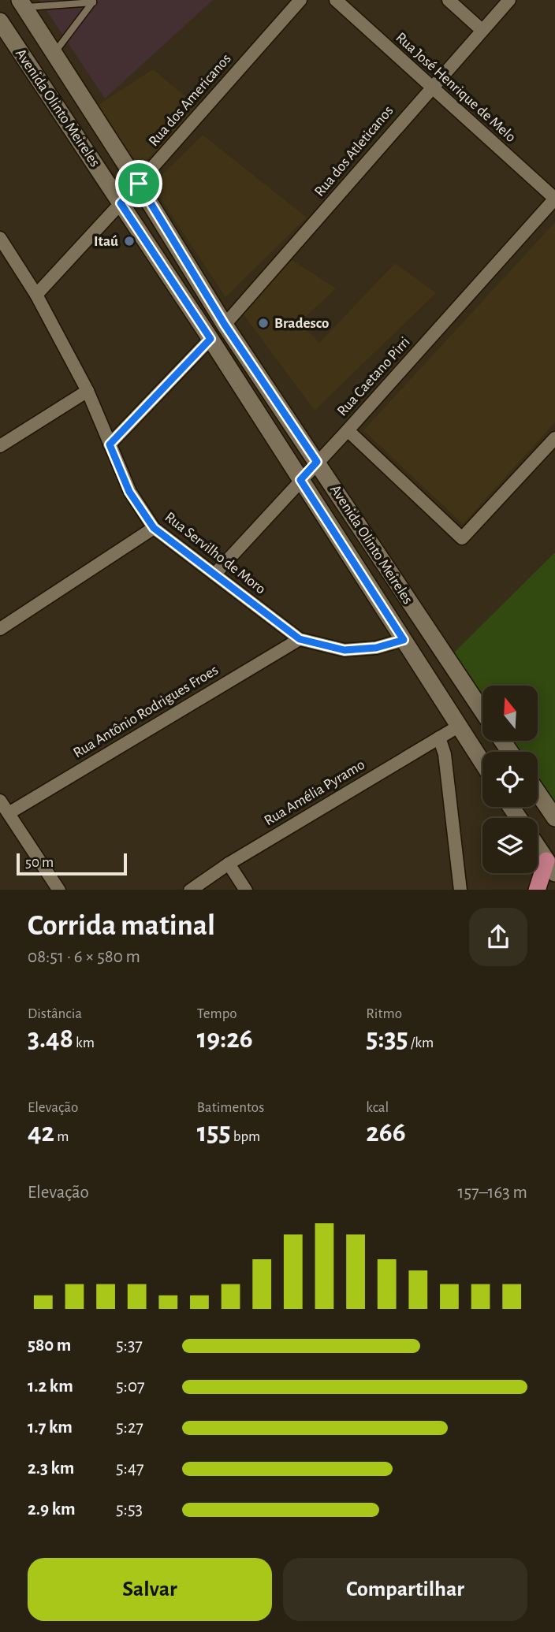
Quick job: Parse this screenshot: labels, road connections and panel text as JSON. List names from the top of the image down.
{
  "streets": {
    "main road": ["Avenida Olinto Meireles"],
    "street": [
      "Rua José Henrique de Melo",
      "Rua dos Americanos",
      "Rua dos Atleticanos",
      "Rua Caetano Pirri",
      "Rua Servilho de Moro",
      "Rua Antônio Rodrigues Froes",
      "Rua Amélia Pyramo"
    ]
  },
  "crossings": [
    ["Rua José Henrique de Melo", "Rua dos Atleticanos"],
    ["Rua José Henrique de Melo", "Rua Caetano Pirri"],
    ["Rua dos Americanos", "Avenida Olinto Meireles"],
    ["Rua dos Americanos", "Rua Servilho de Moro"],
    ["Avenida Olinto Meireles", "Rua dos Atleticanos"],
    ["Avenida Olinto Meireles", "Rua Caetano Pirri"],
    ["Avenida Olinto Meireles", "Rua Servilho de Moro"],
    ["Avenida Olinto Meireles", "Rua Amélia Pyramo"],
    ["Rua Caetano Pirri", "Rua Servilho de Moro"],
    ["Rua Servilho de Moro", "Rua Antônio Rodrigues Froes"]
  ],
  "places": ["Itaú", "Bradesco"],
  "scale_bar": "50 m",
  "north": "top",
  "page": {
    "scale": "50 m",
    "heading": ["Corrida matinal", "08:51 · 6 × 580 m"],
    "stats": [
      ["Distância", "3.48 km"],
      ["Tempo", "19:26"],
      ["Ritmo", "5:35 /km"],
      ["Elevação", "42 m"],
      ["Batimentos", "155 bpm"],
      ["kcal", "266"]
    ],
    "chart": ["Elevação", "157–163 m"],
    "list": [
      {
        "name": "580 m",
        "note": "5:37"
      },
      {
        "name": "1.2 km",
        "note": "5:07"
      },
      {
        "name": "1.7 km",
        "note": "5:27"
      },
      {
        "name": "2.3 km",
        "note": "5:47"
      },
      {
        "name": "2.9 km",
        "note": "5:53"
      }
    ],
    "buttons": ["Salvar", "Compartilhar"]
  }
}
